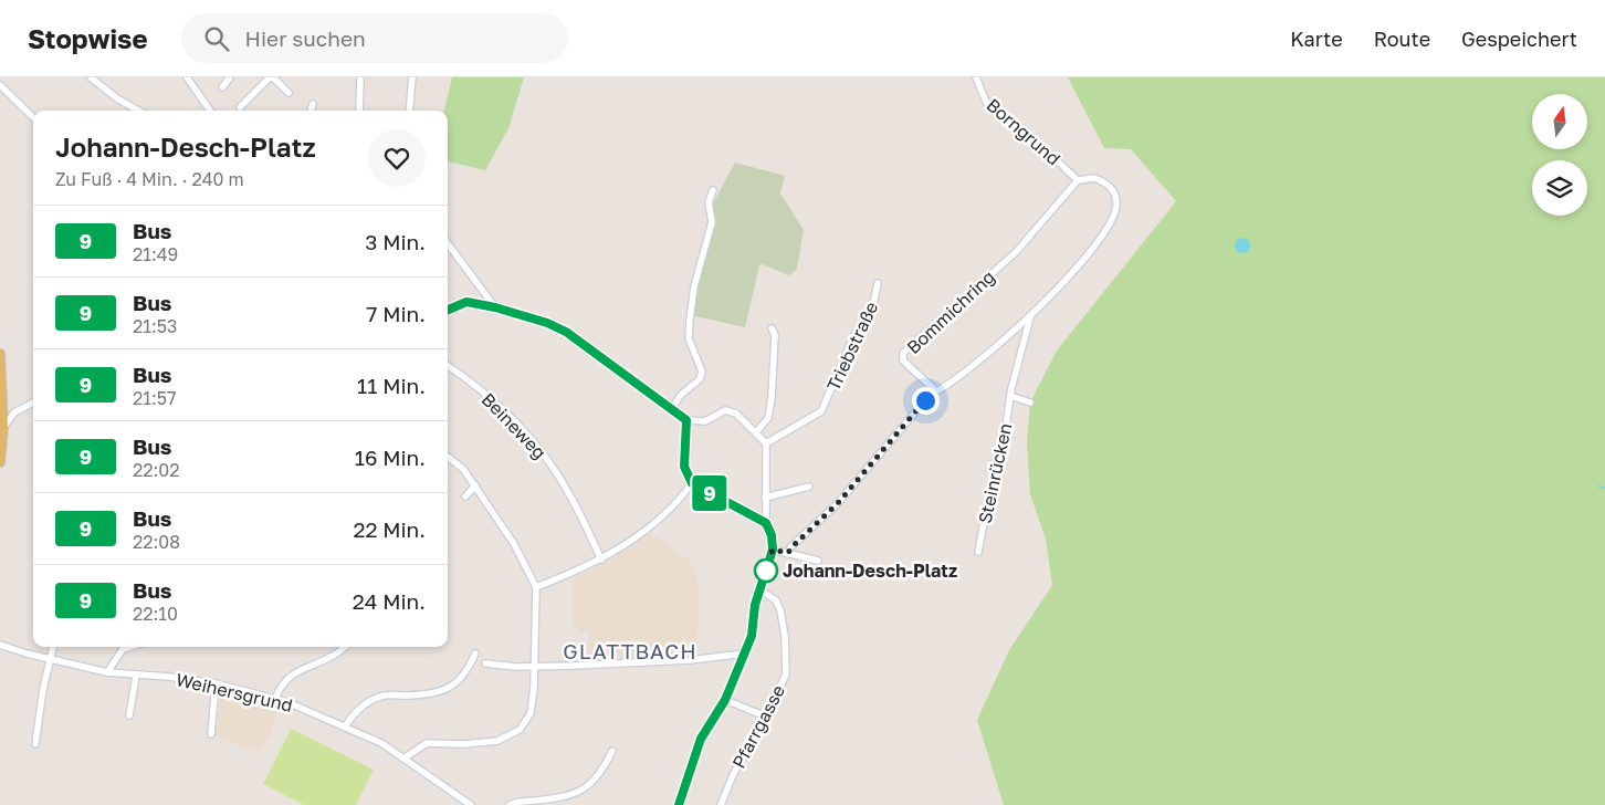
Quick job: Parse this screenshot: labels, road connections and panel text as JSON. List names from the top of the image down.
{
  "streets": {
    "street": [
      "Borngrund",
      "Bommichring",
      "Triebstraße",
      "Beineweg",
      "Steinrücken",
      "Weihersgrund",
      "Pfarrgasse"
    ]
  },
  "crossings": [
    ["Borngrund", "Bommichring"]
  ],
  "districts": ["GLATTBACH"],
  "places": ["Johann-Desch-Platz"],
  "lines": ["bus line 9"],
  "north": "top",
  "page": {
    "header": "Stopwise",
    "search": "Hier suchen",
    "nav": ["Karte", "Route", "Gespeichert"],
    "on_map": "9",
    "heading": ["Johann-Desch-Platz", "Zu Fuß · 4 Min. · 240 m"],
    "list": [
      {
        "mark": "9",
        "name": "Bus",
        "note": "21:49",
        "value": "3 Min."
      },
      {
        "mark": "9",
        "name": "Bus",
        "note": "21:53",
        "value": "7 Min."
      },
      {
        "mark": "9",
        "name": "Bus",
        "note": "21:57",
        "value": "11 Min."
      },
      {
        "mark": "9",
        "name": "Bus",
        "note": "22:02",
        "value": "16 Min."
      },
      {
        "mark": "9",
        "name": "Bus",
        "note": "22:08",
        "value": "22 Min."
      },
      {
        "mark": "9",
        "name": "Bus",
        "note": "22:10",
        "value": "24 Min."
      }
    ]
  }
}
